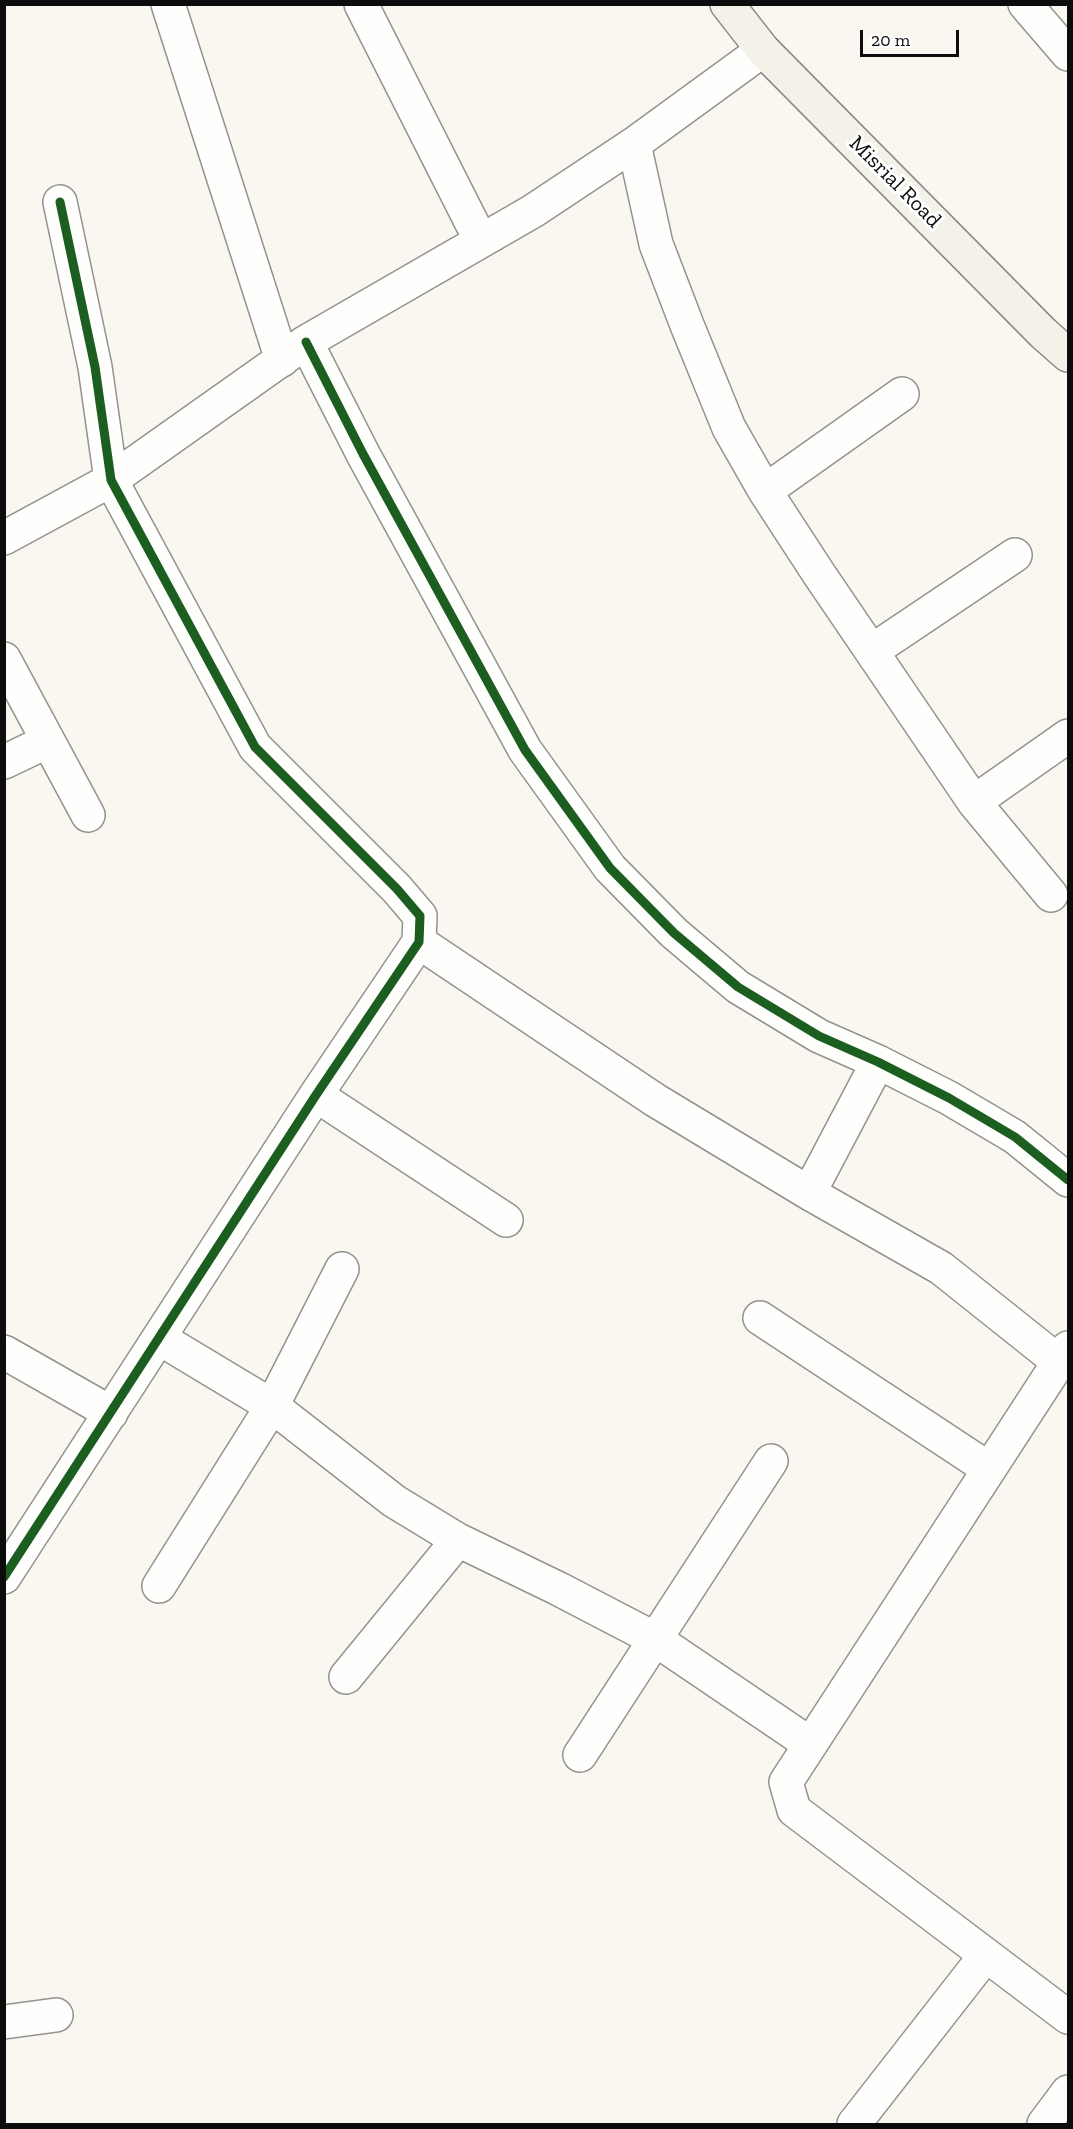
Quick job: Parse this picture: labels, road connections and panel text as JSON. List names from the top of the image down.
{
  "streets": {
    "main road": ["Misrial Road"]
  },
  "scale_bar": "20 m"
}
